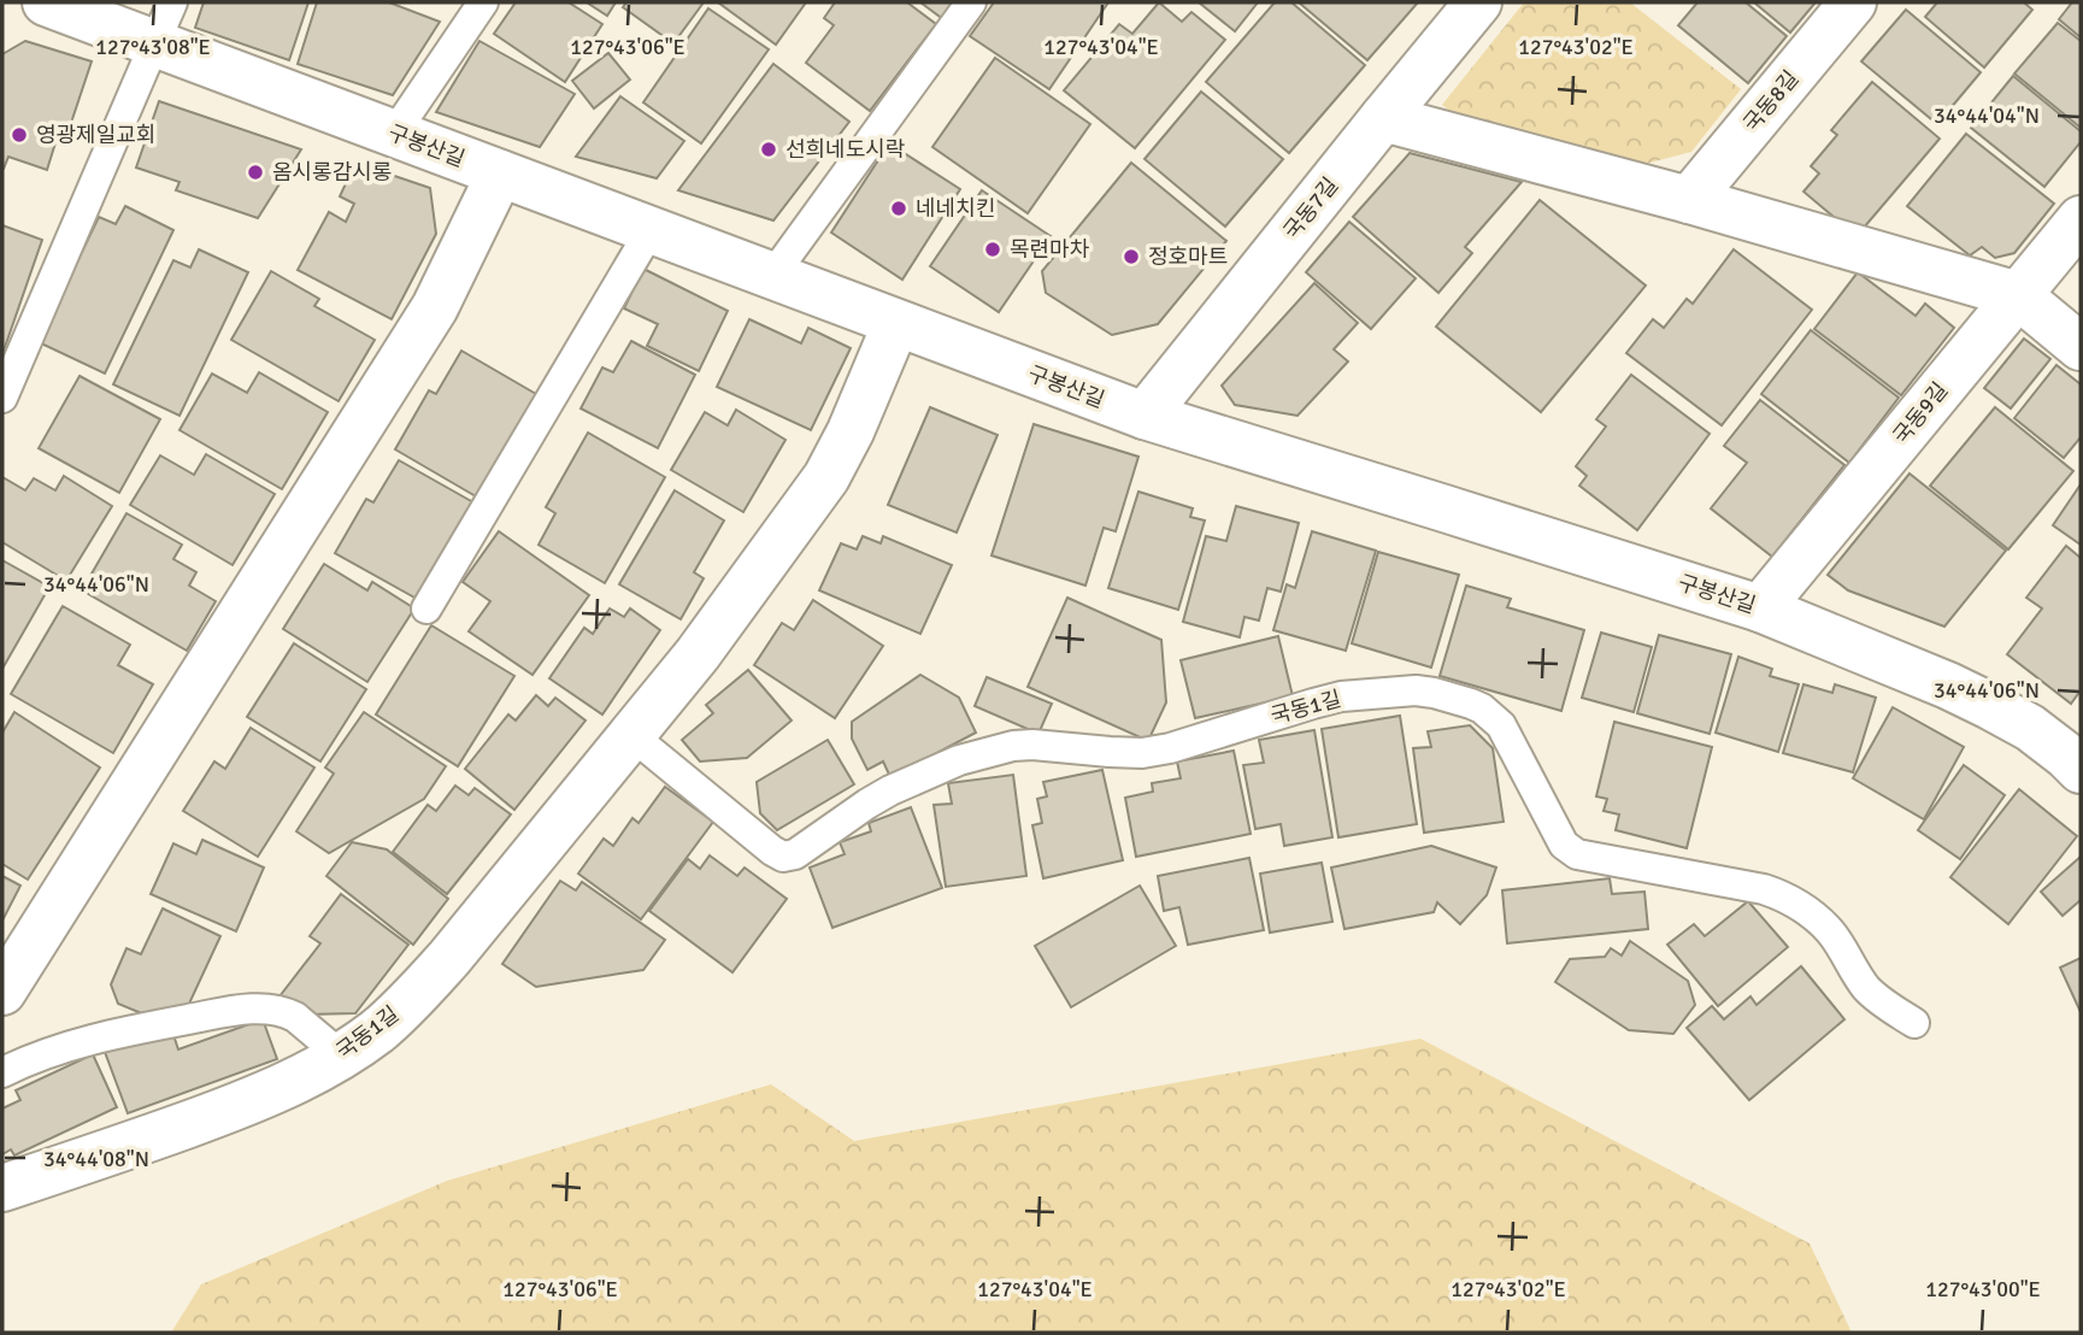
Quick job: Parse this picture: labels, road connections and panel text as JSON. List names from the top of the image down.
{
  "streets": {
    "street": [
      "국동8길",
      "구봉산길",
      "국동7길",
      "국동9길",
      "국동1길"
    ]
  },
  "crossings": [
    ["구봉산길", "국동7길"],
    ["구봉산길", "국동9길"],
    ["구봉산길", "국동1길"]
  ],
  "places": [
    "영광제일교회",
    "선희네도시락",
    "옴시롱감시롱",
    "네네치킨",
    "목련마차",
    "정호마트"
  ],
  "coordinates": [
    "127°43'08\"E",
    "127°43'06\"E",
    "127°43'04\"E",
    "127°43'02\"E",
    "34°44'04\"N",
    "34°44'06\"N",
    "34°44'08\"N",
    "127°43'00\"E"
  ]
}
